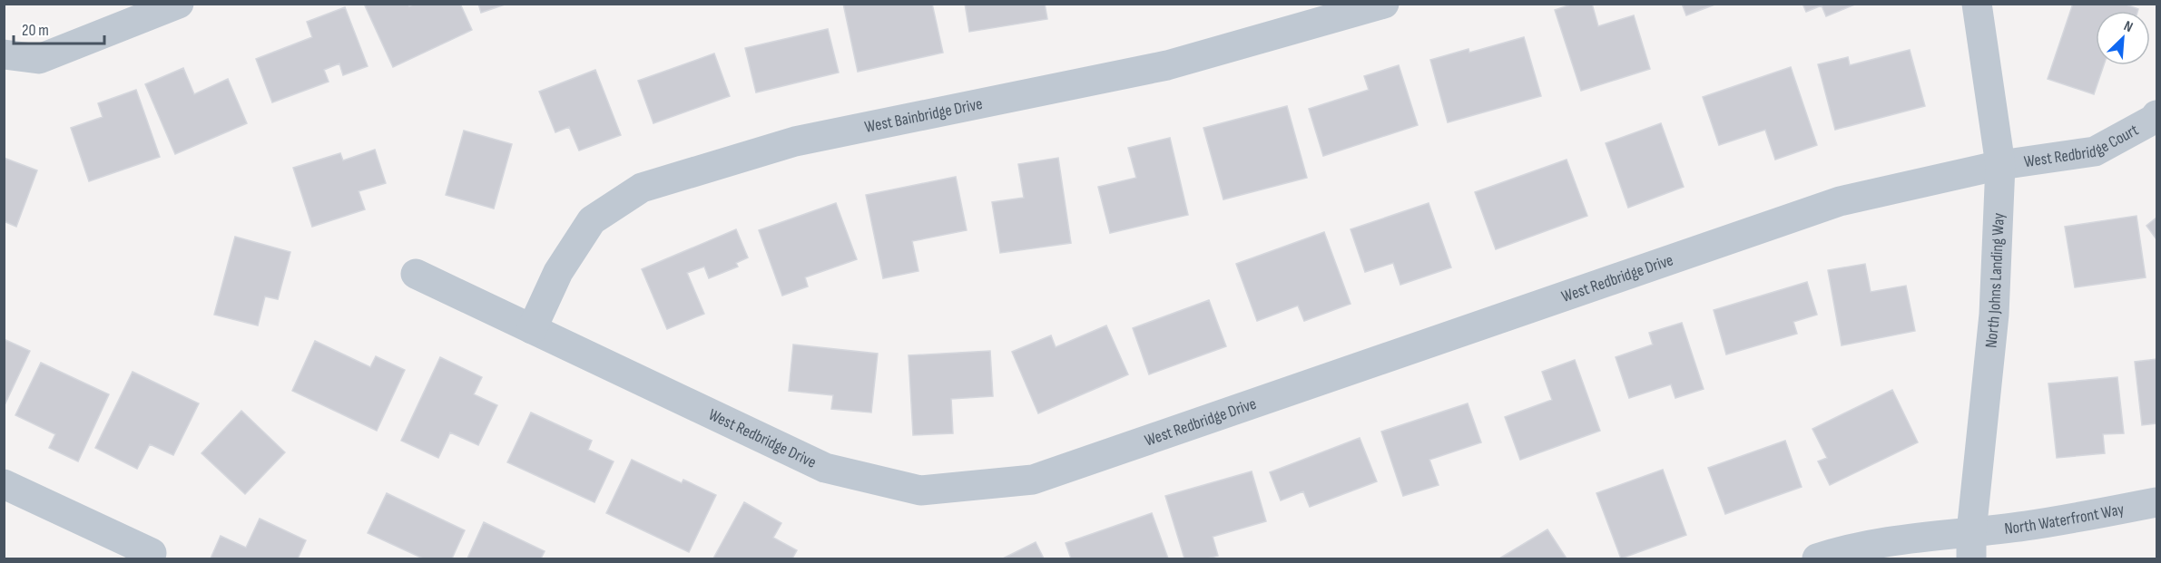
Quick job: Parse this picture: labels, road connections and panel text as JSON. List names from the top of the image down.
{
  "streets": {
    "street": [
      "West Bainbridge Drive",
      "West Redbridge Court",
      "West Redbridge Drive",
      "North Johns Landing Way",
      "North Waterfront Way"
    ]
  },
  "crossings": [
    ["West Bainbridge Drive", "West Redbridge Drive"],
    ["West Redbridge Court", "West Redbridge Drive"],
    ["West Redbridge Court", "North Johns Landing Way"],
    ["West Redbridge Drive", "North Johns Landing Way"],
    ["North Johns Landing Way", "North Waterfront Way"]
  ],
  "scale_bar": "20 m",
  "north": "top right"
}
